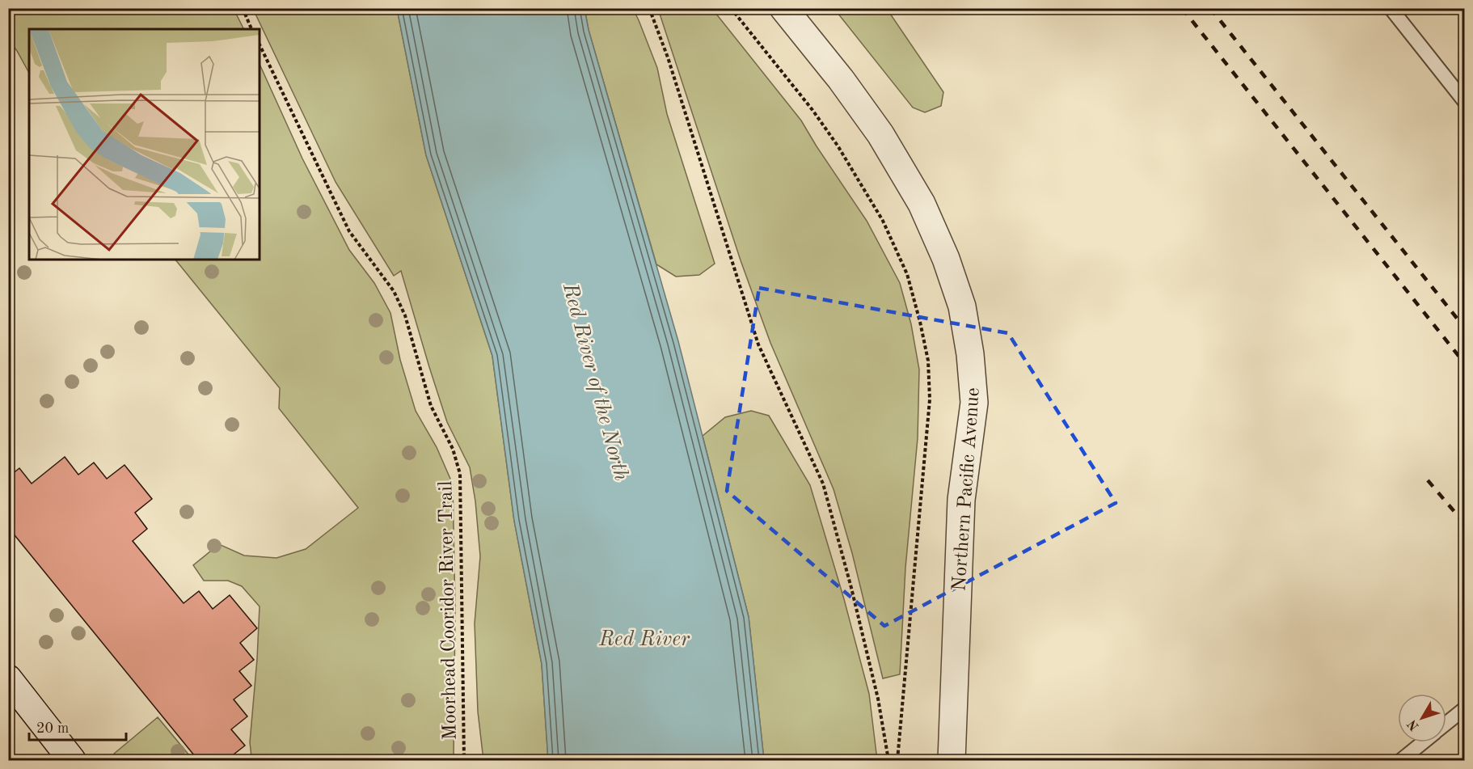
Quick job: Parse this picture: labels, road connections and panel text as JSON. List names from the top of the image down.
{
  "streets": {
    "street": ["Northern Pacific Avenue"],
    "path": ["Moorhead Cooridor River Trail"]
  },
  "water": ["Red River of the North", "Red River"],
  "scale_bar": "20 m",
  "north": "bottom left"
}
